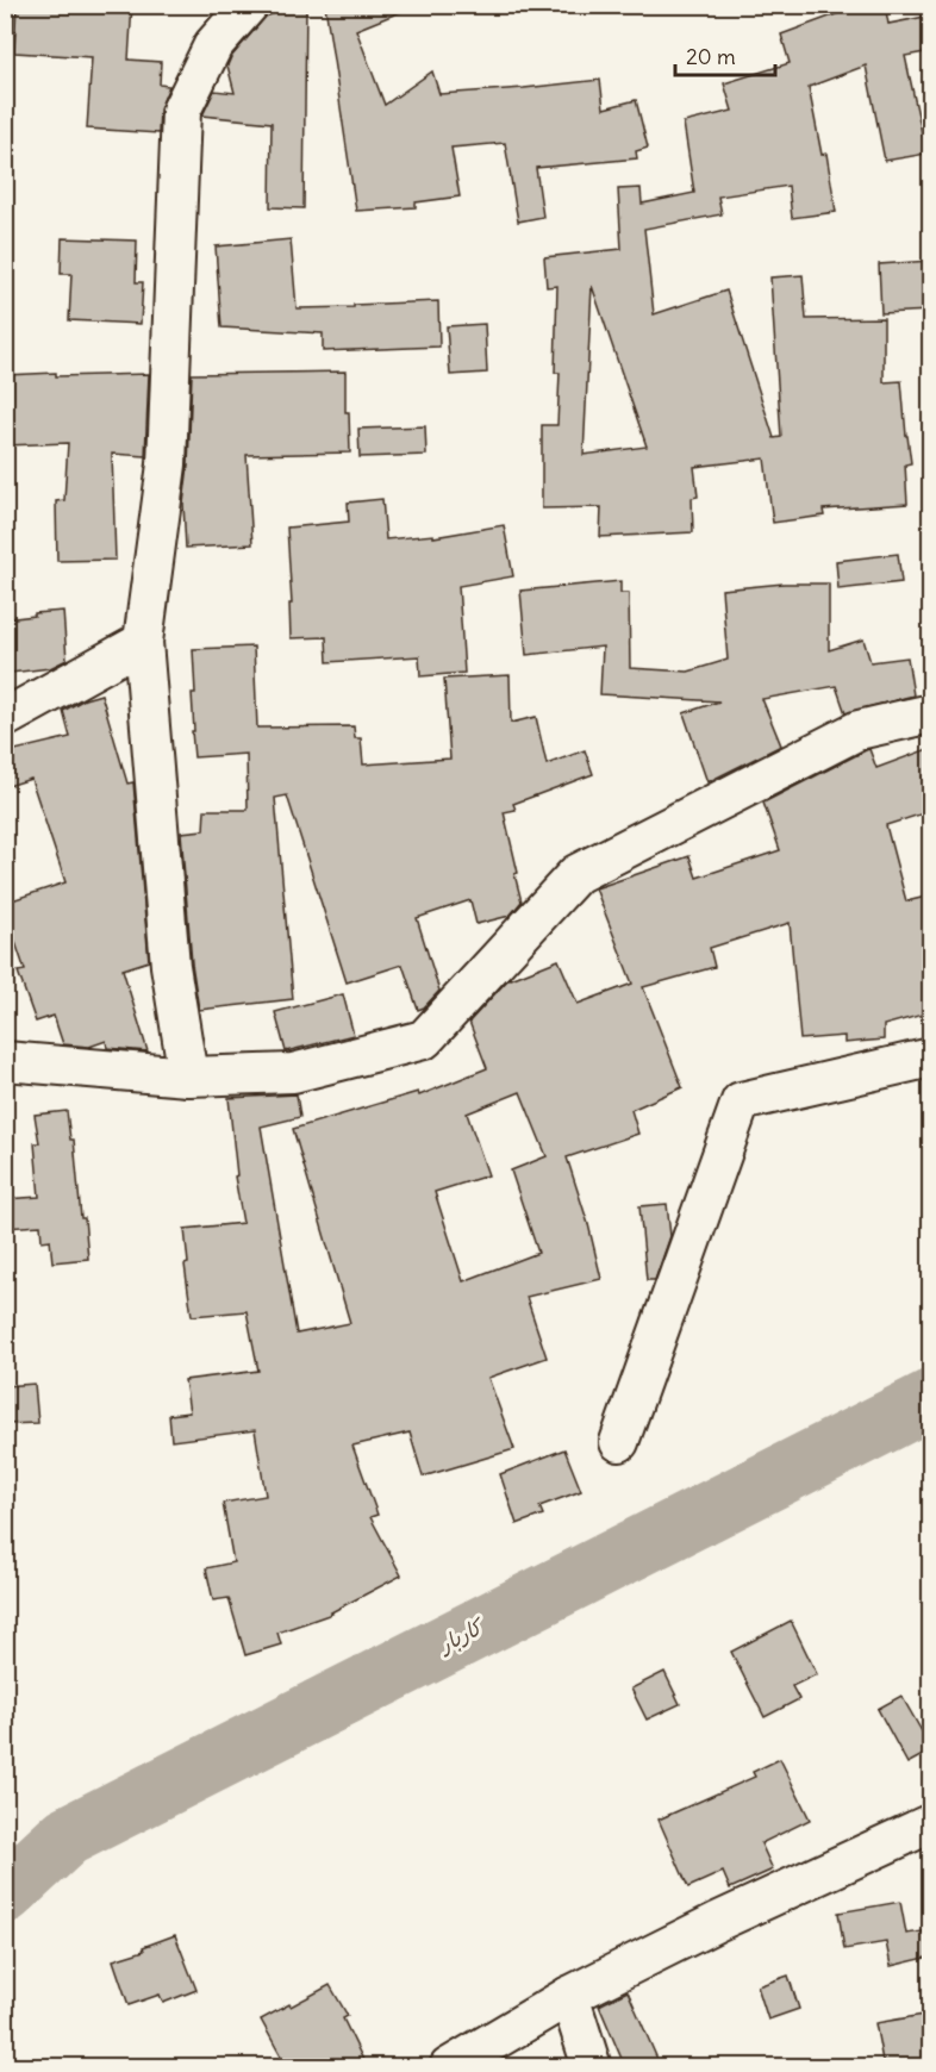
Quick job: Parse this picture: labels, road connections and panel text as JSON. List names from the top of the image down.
{
  "water": ["کاربار"],
  "scale_bar": "20 m"
}
